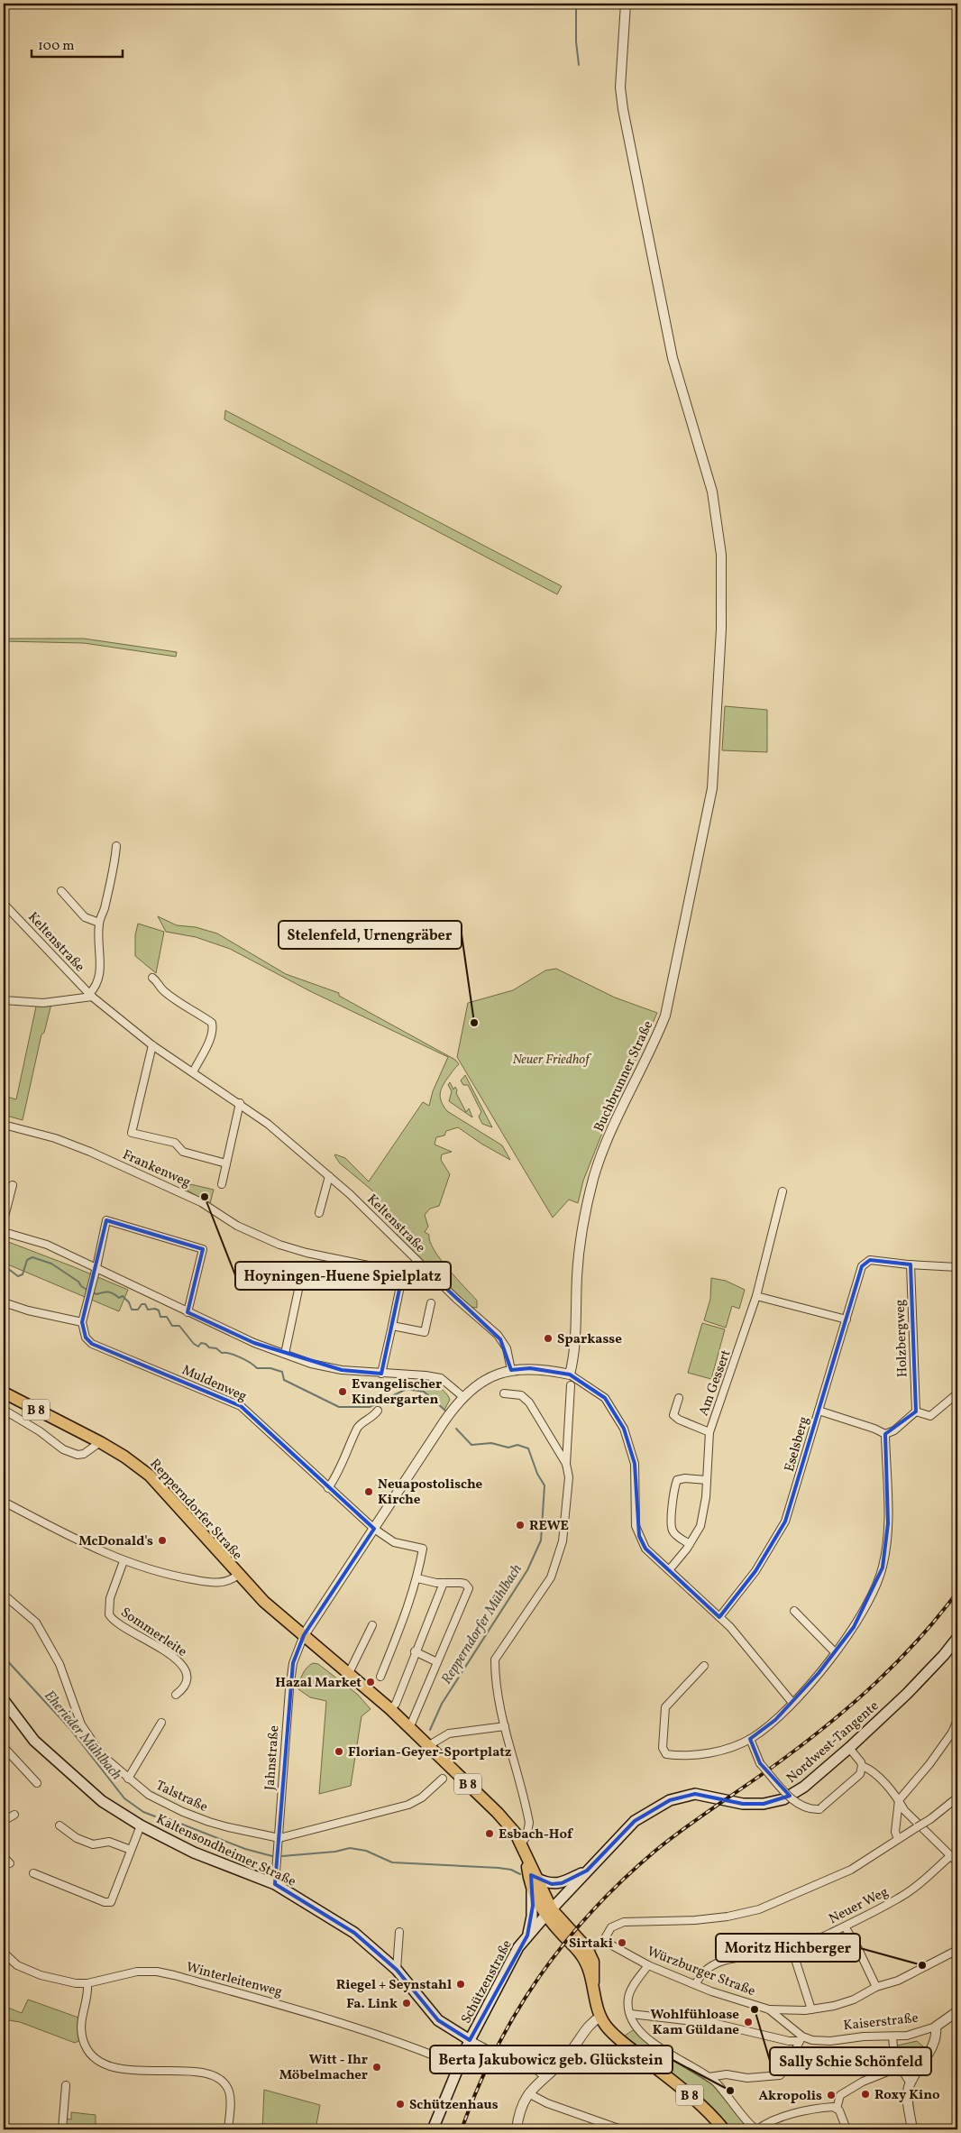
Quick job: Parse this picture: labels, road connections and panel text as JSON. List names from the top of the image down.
{
  "streets": {
    "main road": [
      "B 8",
      "Repperndorfer Straße",
      "Nordwest-Tangente",
      "Kaltensondheimer Straße",
      "Schützenstraße"
    ],
    "street": [
      "Keltenstraße",
      "Buchbrunner Straße",
      "Frankenweg",
      "Holzbergweg",
      "Muldenweg",
      "Am Gessert",
      "Eselsberg",
      "Sommerleite",
      "Jahnstraße",
      "Talstraße",
      "Neuer Weg",
      "Würzburger Straße",
      "Winterleitenweg",
      "Kaiserstraße"
    ]
  },
  "crossings": [
    ["Keltenstraße", "Frankenweg"],
    ["Holzbergweg", "Eselsberg"],
    ["B 8", "Repperndorfer Straße"],
    ["B 8", "Nordwest-Tangente"],
    ["B 8", "Schützenstraße"],
    ["Repperndorfer Straße", "Nordwest-Tangente"],
    ["Repperndorfer Straße", "Jahnstraße"],
    ["Repperndorfer Straße", "Schützenstraße"],
    ["Nordwest-Tangente", "Schützenstraße"],
    ["Jahnstraße", "Talstraße"],
    ["Jahnstraße", "Kaltensondheimer Straße"],
    ["Kaltensondheimer Straße", "Schützenstraße"],
    ["Neuer Weg", "Würzburger Straße"],
    ["Würzburger Straße", "Kaiserstraße"],
    ["Winterleitenweg", "Schützenstraße"]
  ],
  "water": ["Repperndorfer Mühlbach", "Eherieder Mühlbach"],
  "parks": ["Neuer Friedhof"],
  "places": [
    "Stelenfeld, Urnengräber",
    "Hoyningen-Huene Spielplatz",
    "Sparkasse",
    "Evangelischer Kindergarten",
    "Neuapostolische Kirche",
    "REWE",
    "McDonald's",
    "Hazal Market",
    "Florian-Geyer-Sportplatz",
    "Esbach-Hof",
    "Sirtaki",
    "Moritz Hichberger",
    "Riegel + Seynstahl",
    "Fa. Link",
    "Sally Schie Schönfeld",
    "Wohlfühloase Kam Güldane",
    "Witt - Ihr Möbelmacher",
    "Berta Jakubowicz geb. Glückstein",
    "Roxy Kino",
    "Akropolis",
    "Schützenhaus"
  ],
  "scale_bar": "100 m"
}
